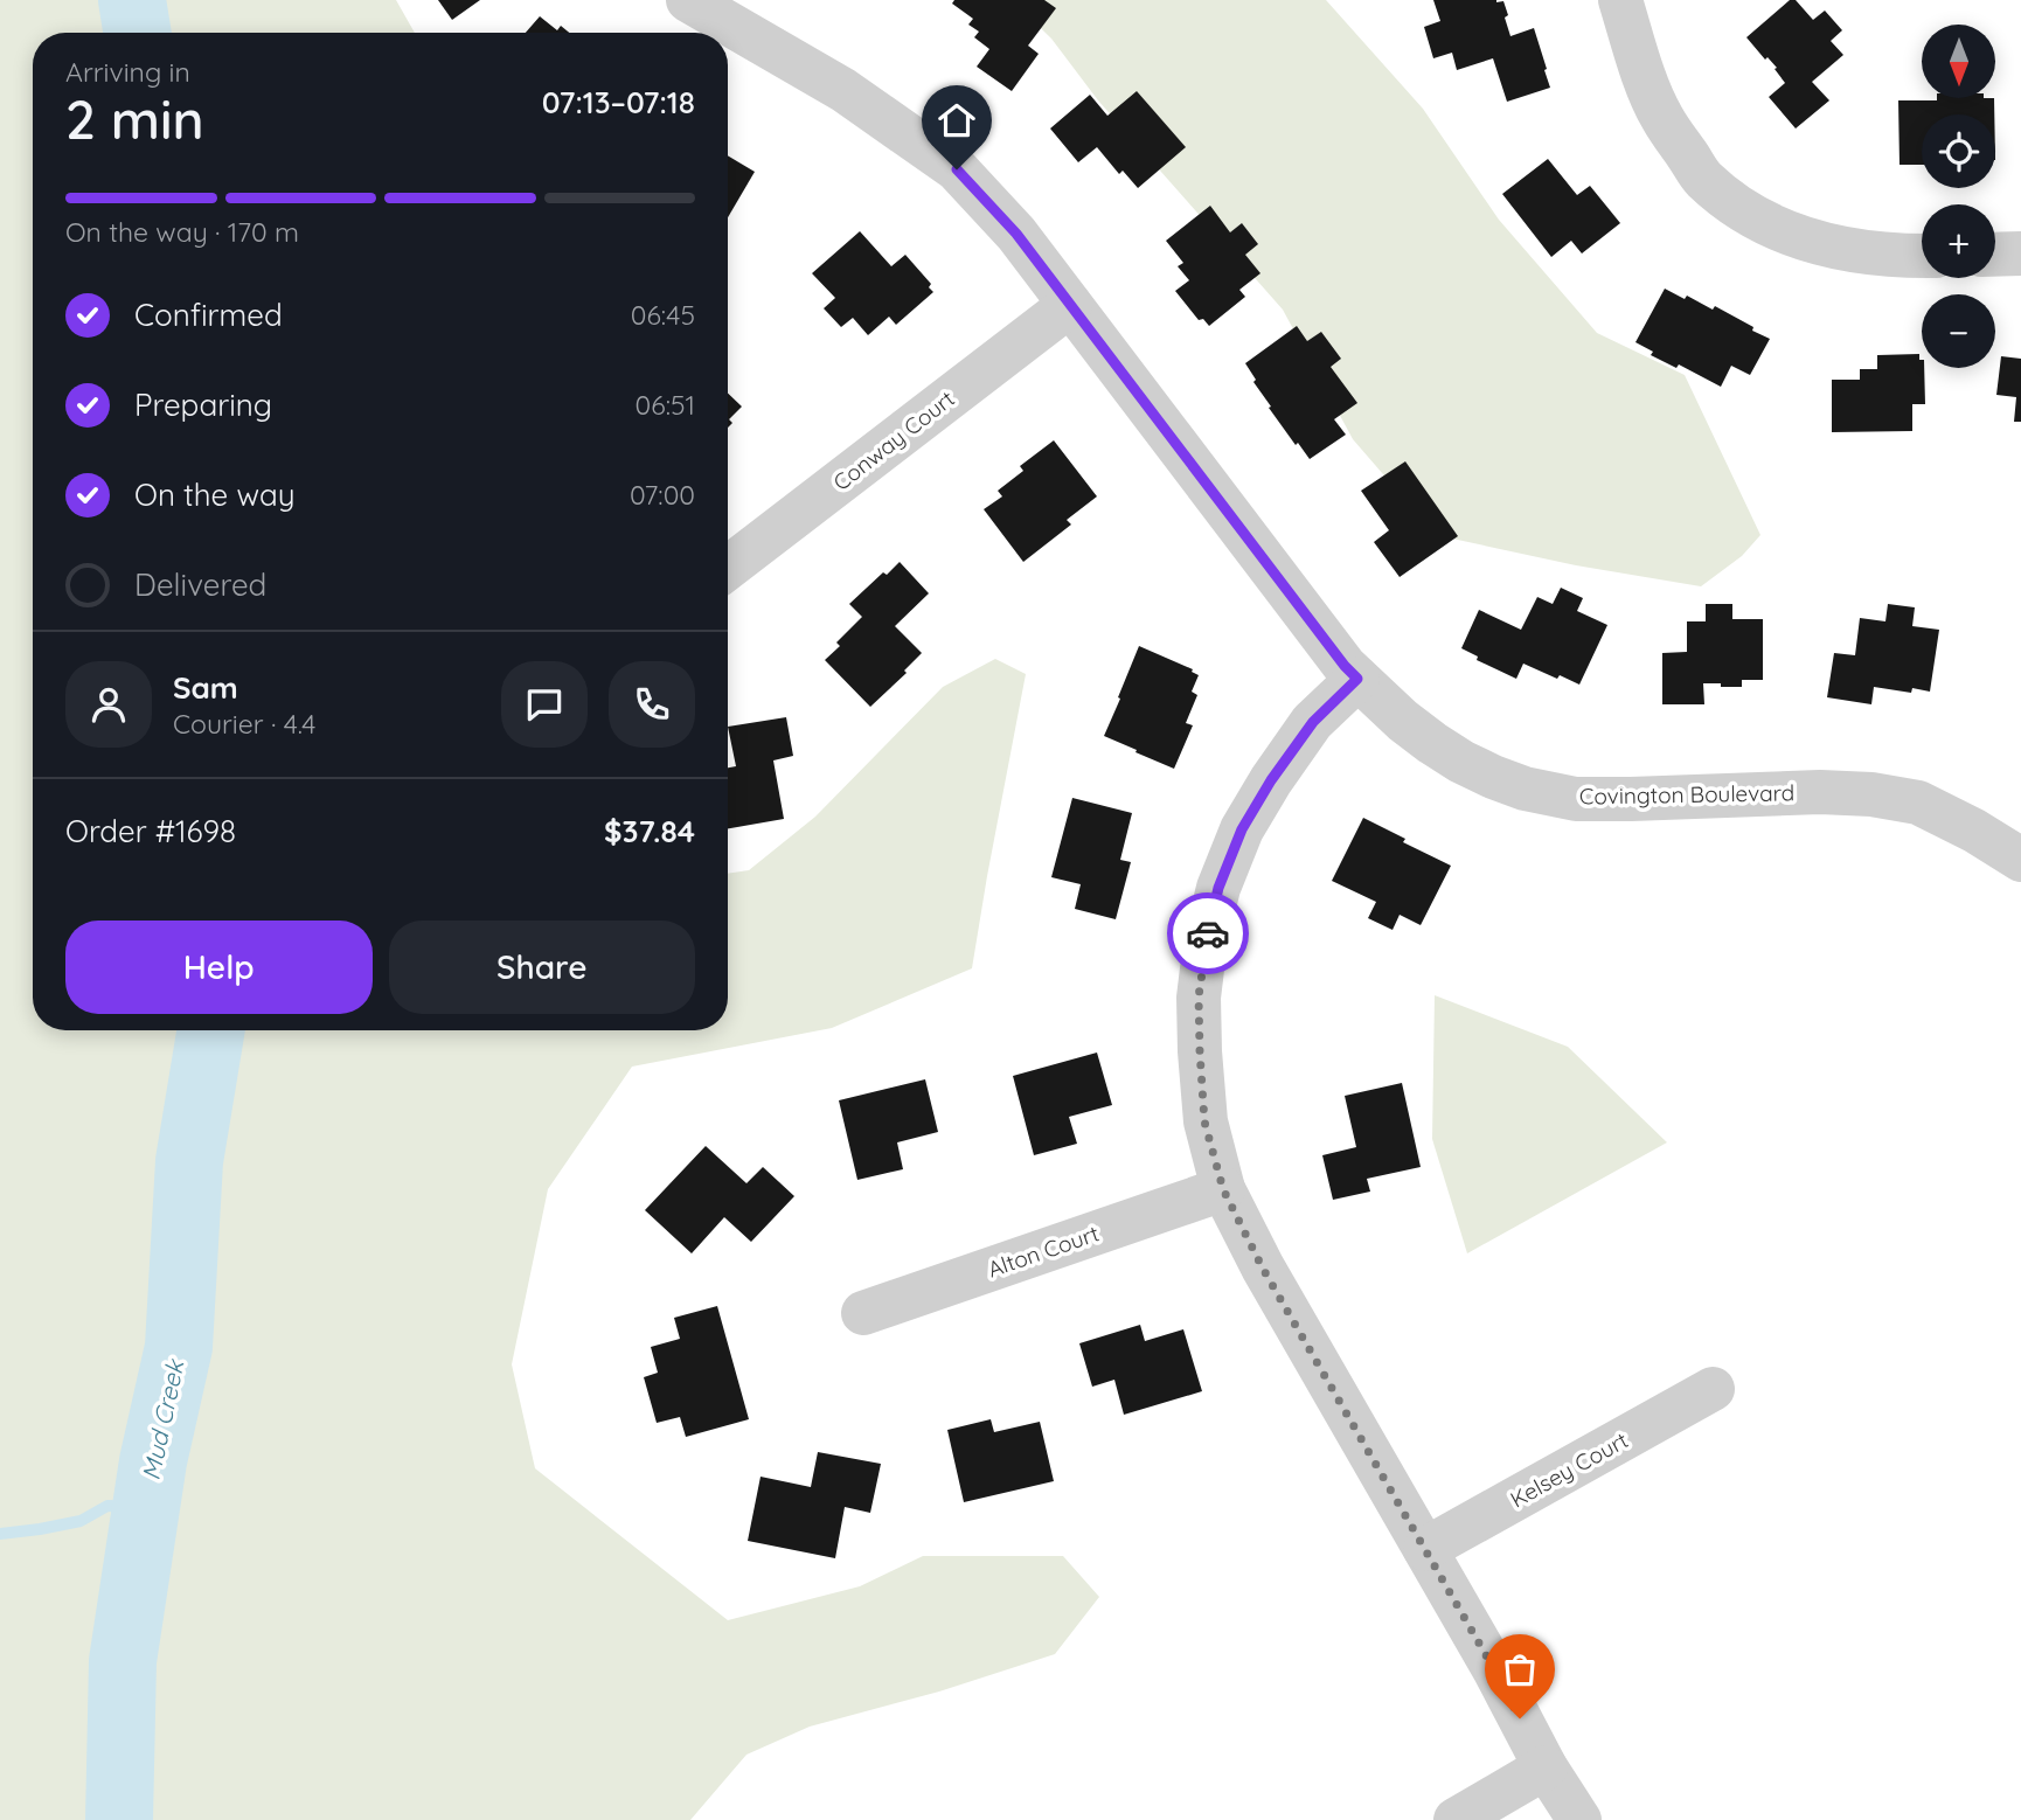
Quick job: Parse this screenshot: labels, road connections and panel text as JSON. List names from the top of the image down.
{
  "streets": {
    "street": [
      "Conway Court",
      "Covington Boulevard",
      "Alton Court",
      "Kelsey Court"
    ]
  },
  "crossings": [
    ["Conway Court", "Covington Boulevard"]
  ],
  "water": ["Mud Creek"],
  "north": "bottom",
  "page": {
    "map_buttons": ["+", "−"],
    "heading": ["2 min", "Arriving in", "07:13–07:18"],
    "panel": [
      "Sam",
      "Courier · 4.4",
      "Order #1698",
      "$37.84"
    ],
    "bar": "On the way · 170 m",
    "list": [
      ["Confirmed", "06:45"],
      ["Preparing", "06:51"],
      ["On the way", "07:00"],
      "Delivered"
    ],
    "buttons": ["Help", "Share"]
  }
}
